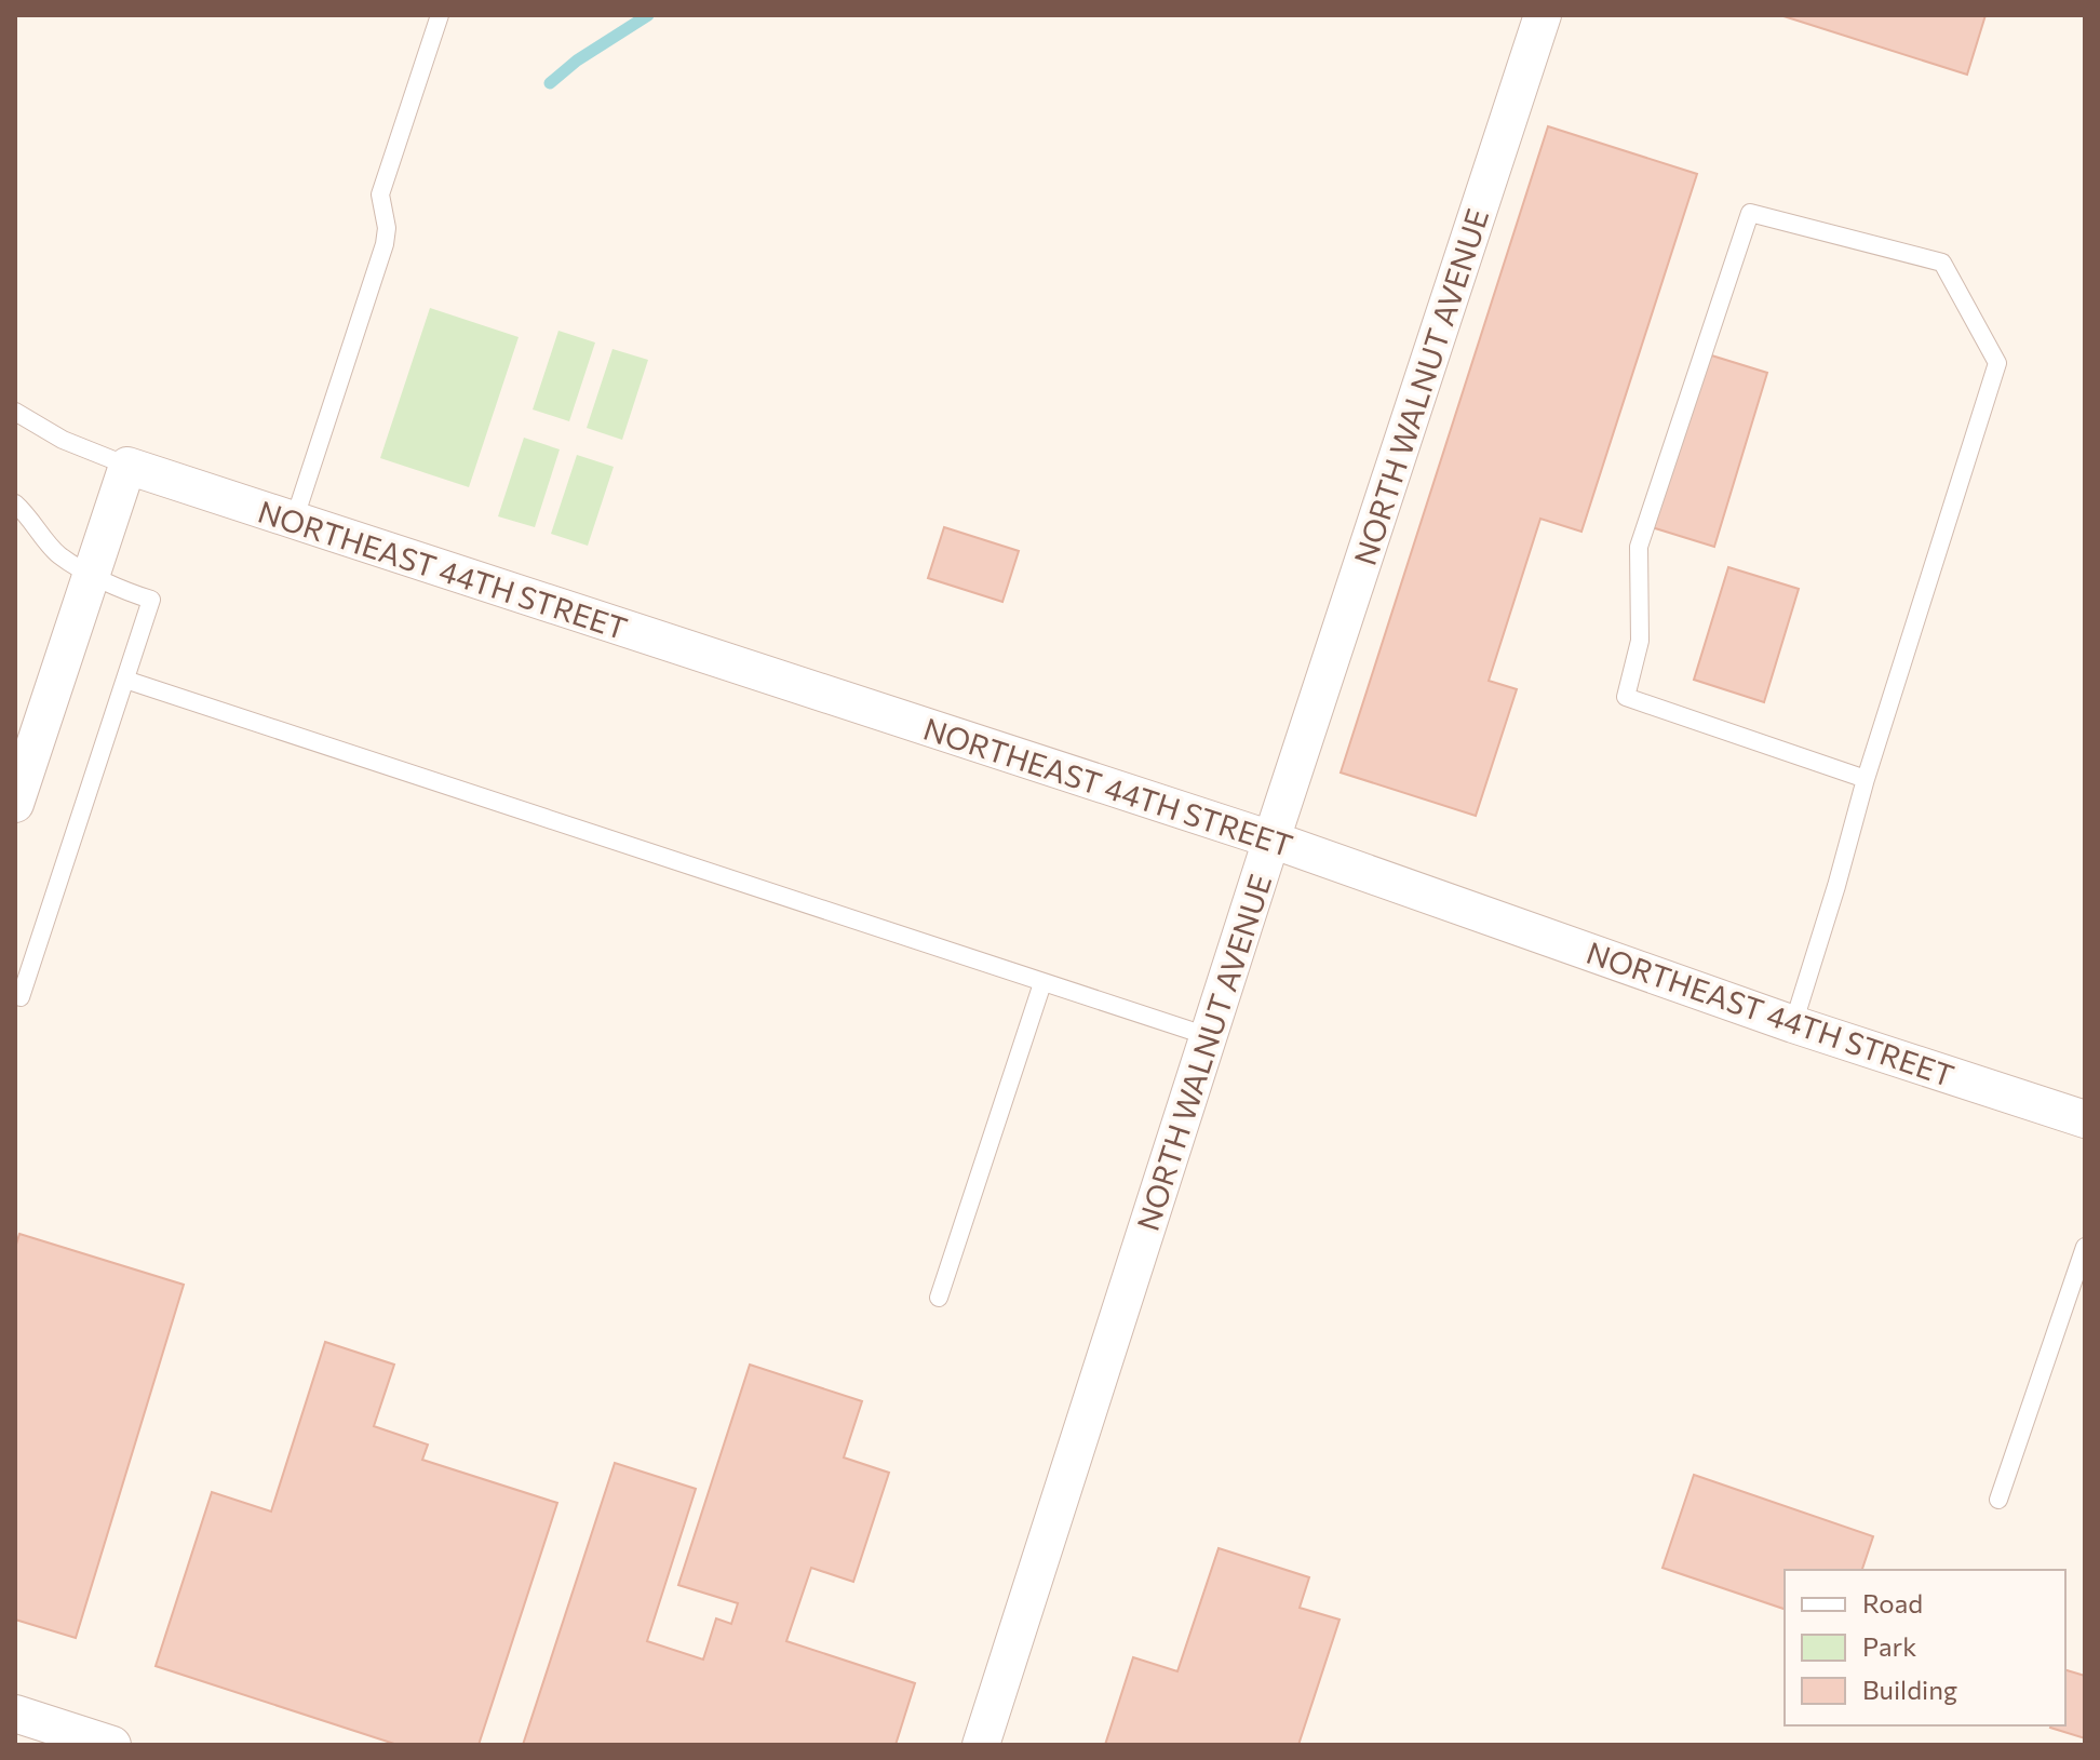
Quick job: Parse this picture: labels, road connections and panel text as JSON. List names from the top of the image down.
{
  "streets": {
    "street": ["NORTH WALNUT AVENUE", "NORTHEAST 44TH STREET"]
  },
  "crossings": [
    ["NORTH WALNUT AVENUE", "NORTHEAST 44TH STREET"]
  ],
  "legend": ["Road", "Park", "Building"]
}
